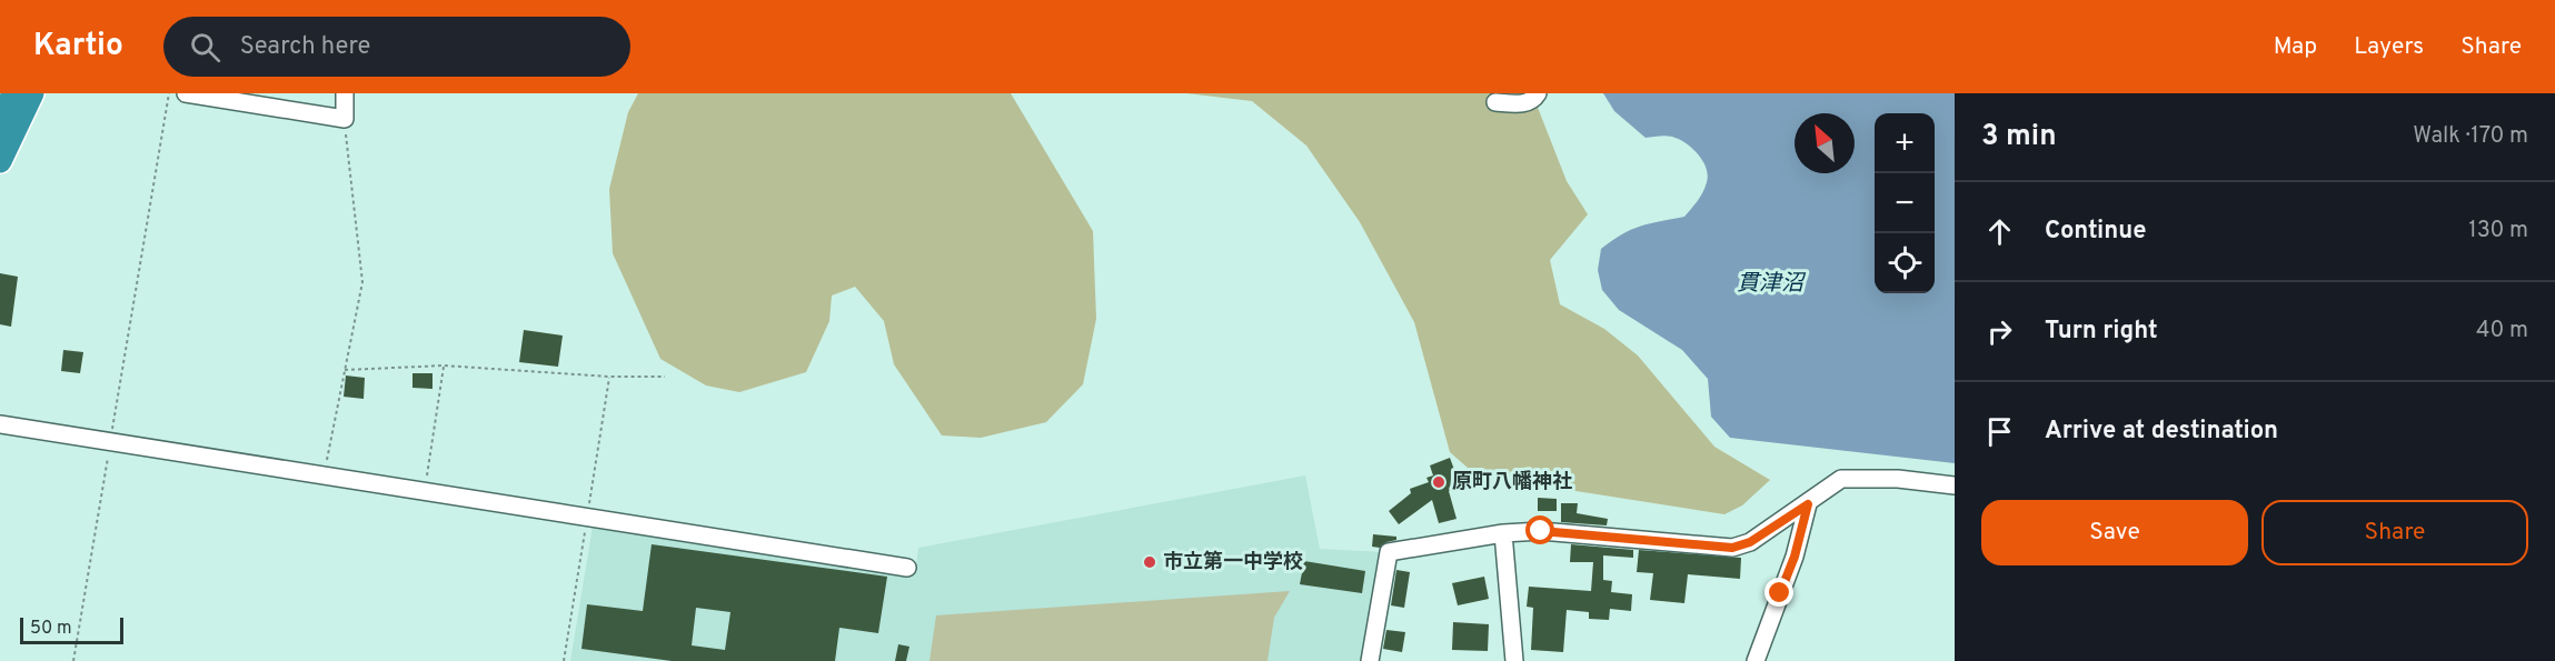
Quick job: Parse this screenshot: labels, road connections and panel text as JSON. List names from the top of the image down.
{
  "water": ["貫津沼"],
  "places": ["原町八幡神社", "市立第一中学校"],
  "scale_bar": "50 m",
  "north": "top left",
  "page": {
    "header": "Kartio",
    "search": "Search here",
    "nav": ["Map", "Layers", "Share"],
    "heading": ["3 min", "Walk · 170 m"],
    "map_buttons": ["+", "−"],
    "list": [
      ["Continue", "130 m"],
      ["Turn right", "40 m"],
      "Arrive at destination"
    ],
    "buttons": ["Save", "Share"],
    "scale": "50 m"
  }
}
